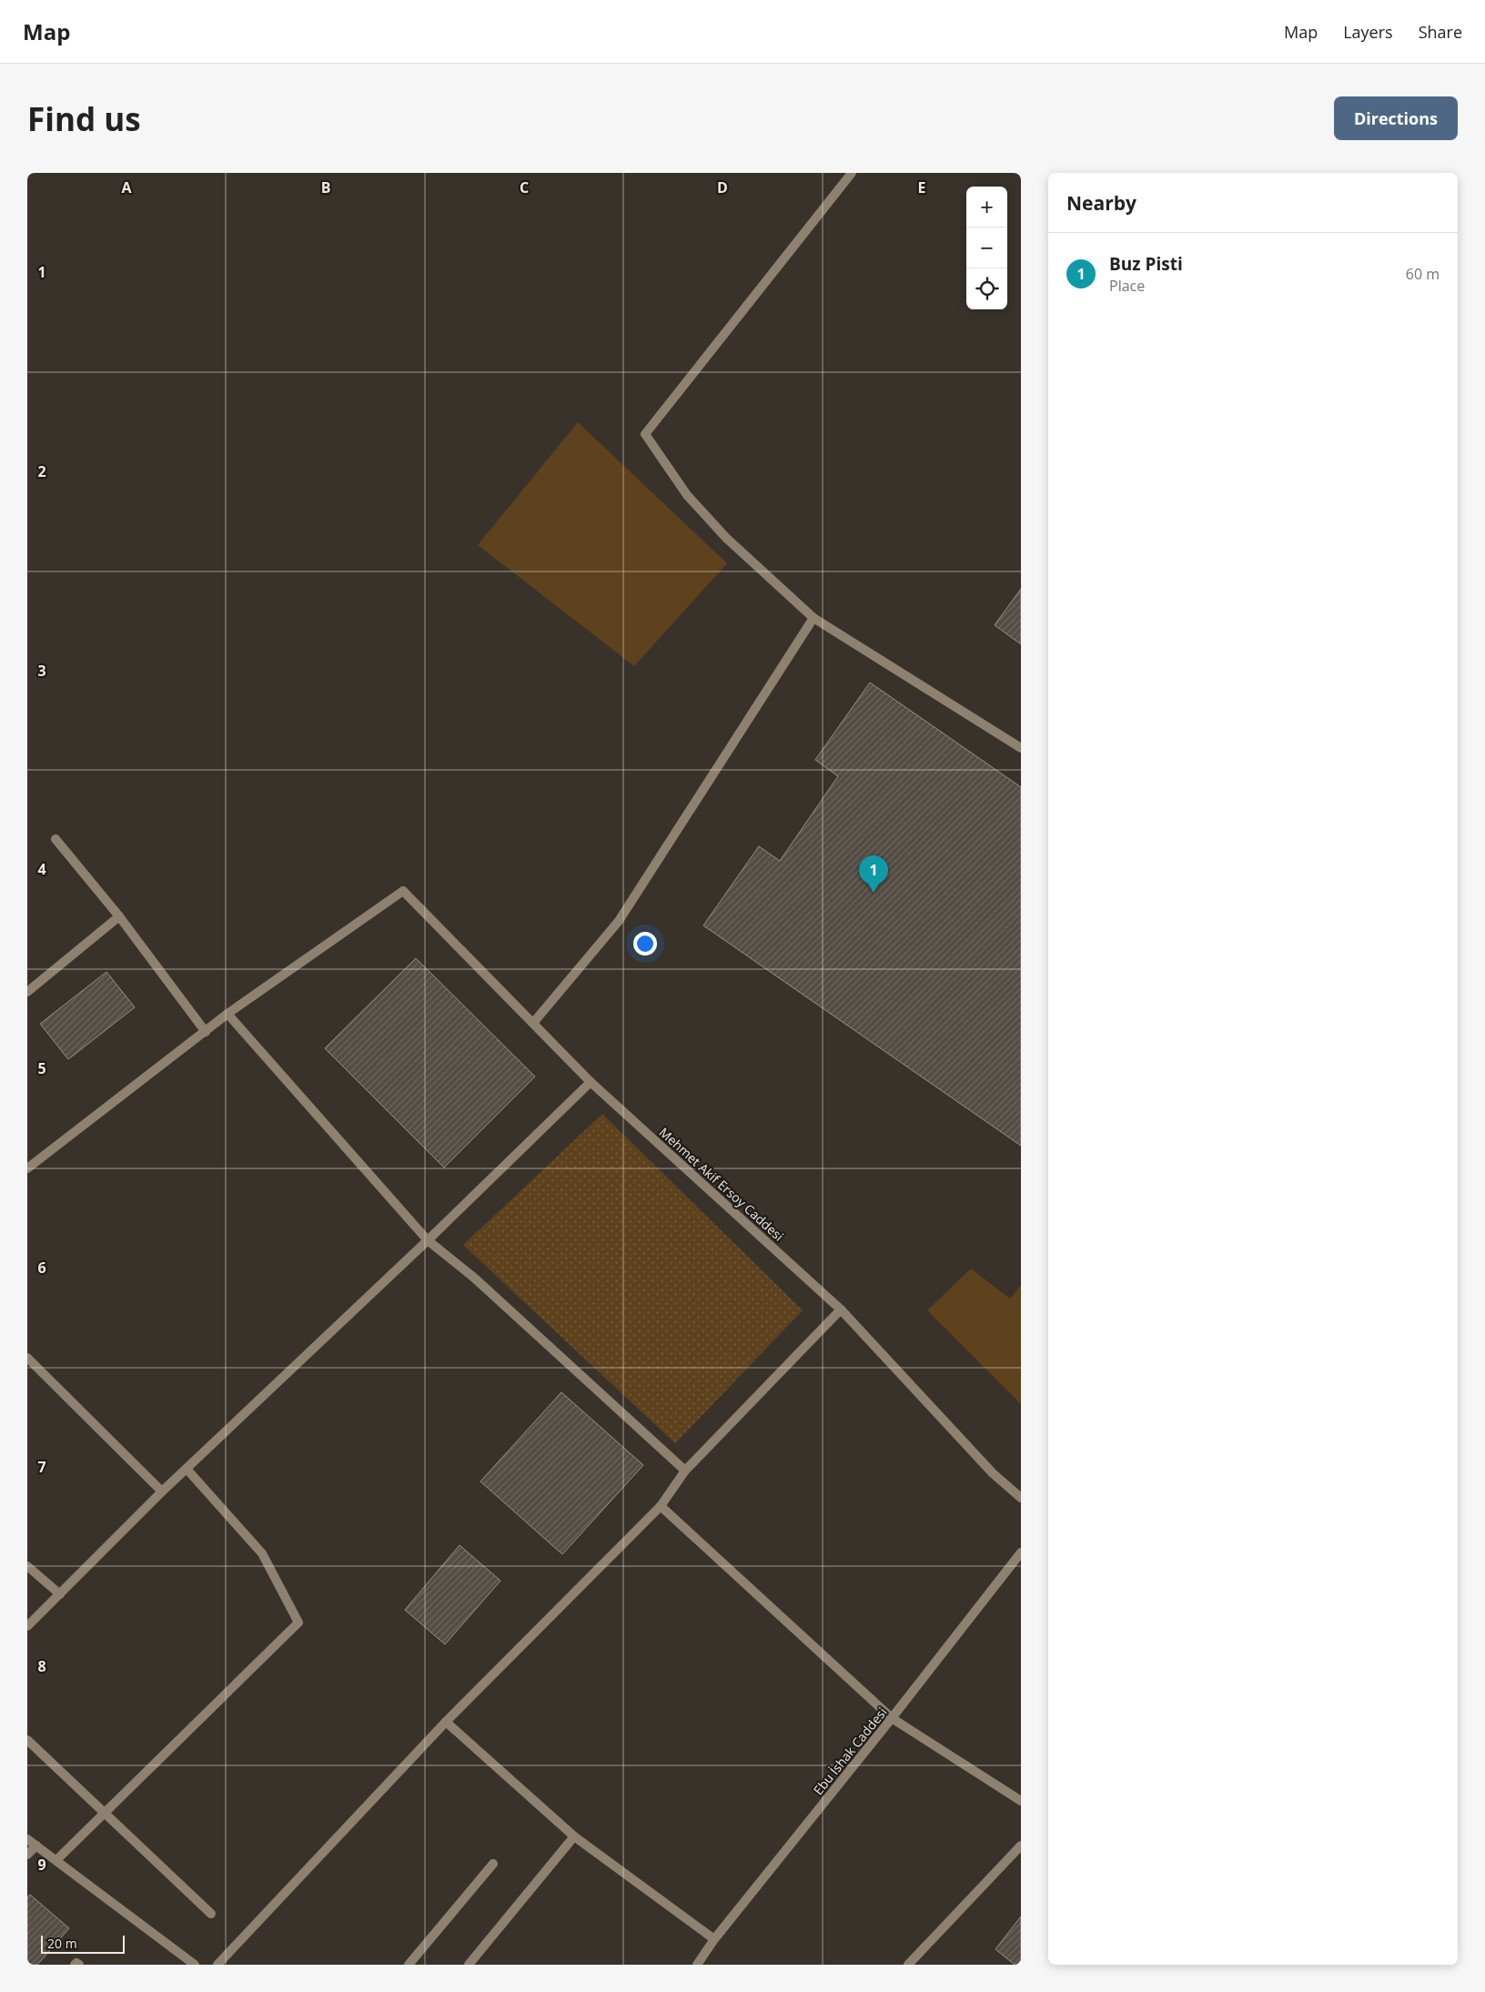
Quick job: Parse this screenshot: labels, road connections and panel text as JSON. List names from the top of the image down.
{
  "streets": {
    "street": ["Mehmet Akif Ersoy Caddesi", "Ebu İshak Caddesi"]
  },
  "scale_bar": "20 m",
  "page": {
    "header": "Map",
    "nav": ["Map", "Layers", "Share"],
    "buttons": "Directions",
    "title": "Find us",
    "heading": "Nearby",
    "map_buttons": ["+", "−"],
    "list": [
      {
        "mark": "1",
        "name": "Buz Pisti",
        "note": "Place",
        "value": "60 m"
      }
    ],
    "pins": "1",
    "scale": "20 m"
  },
  "grid": {
    "columns": [
      "A",
      "B",
      "C",
      "D",
      "E"
    ],
    "rows": [
      "1",
      "2",
      "3",
      "4",
      "5",
      "6",
      "7",
      "8",
      "9"
    ]
  }
}
